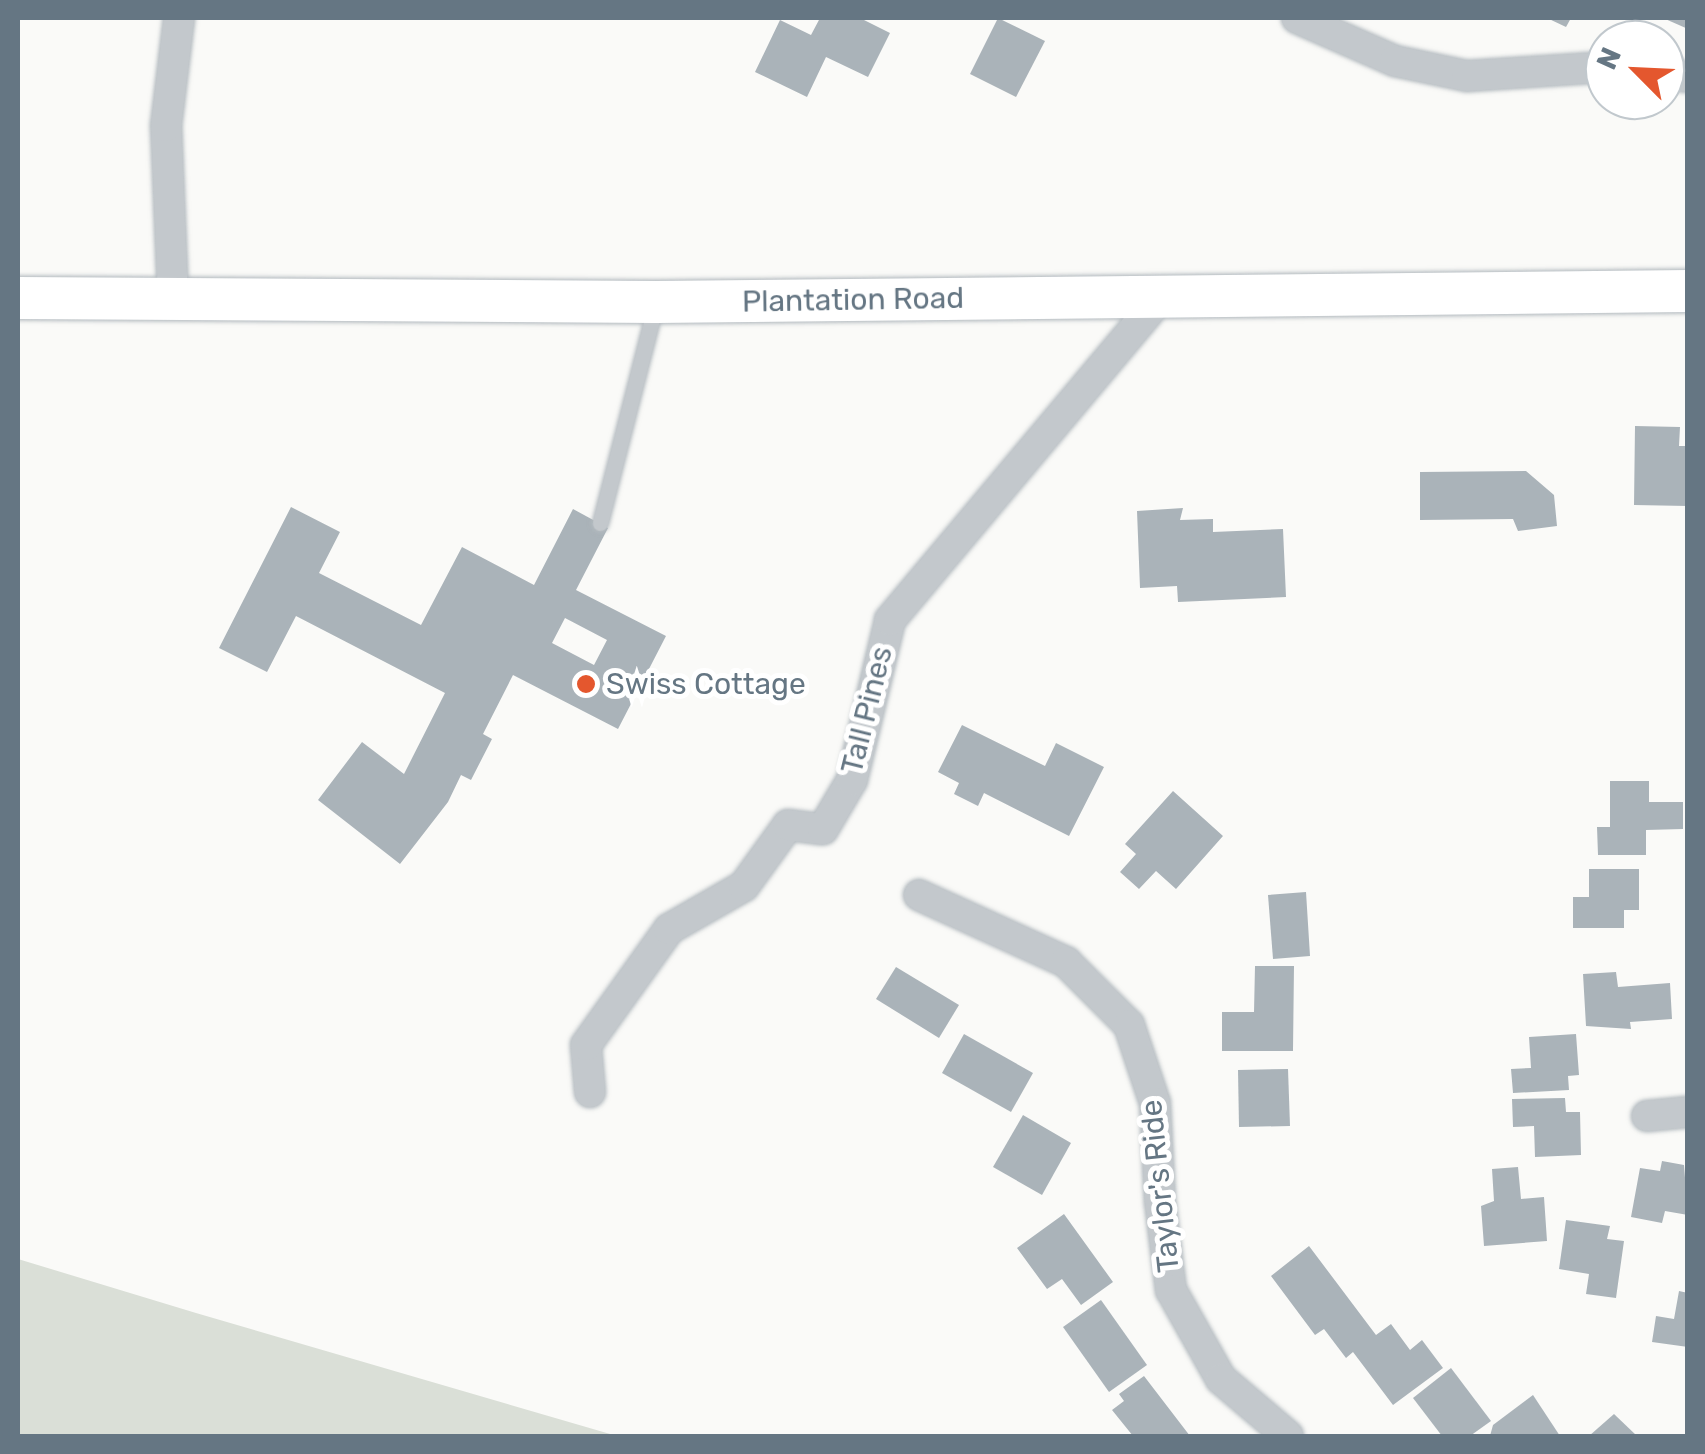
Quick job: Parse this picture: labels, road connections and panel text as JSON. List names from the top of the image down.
{
  "streets": {
    "street": ["Plantation Road", "Tall Pines", "Taylor's Ride"]
  },
  "crossings": [
    ["Plantation Road", "Tall Pines"]
  ],
  "places": ["Swiss Cottage"],
  "north": "top left"
}
